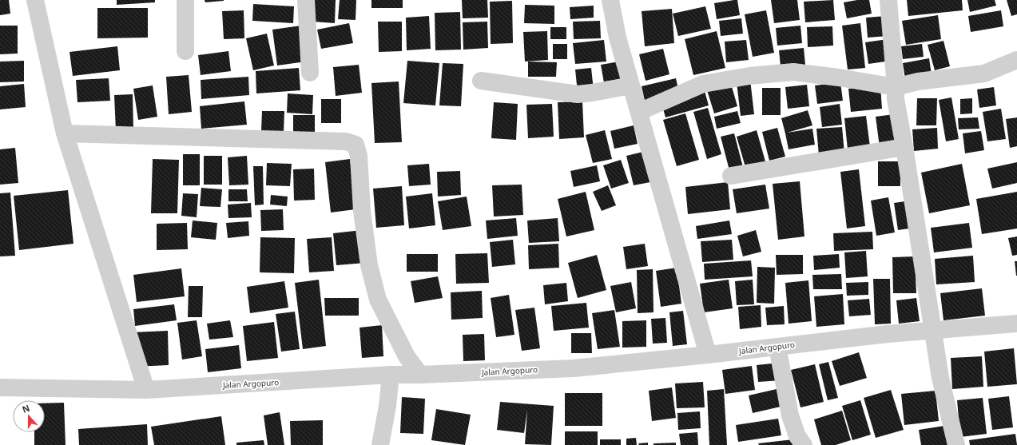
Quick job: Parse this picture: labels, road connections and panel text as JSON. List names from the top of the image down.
{
  "streets": {
    "street": ["Jalan Argopuro"]
  },
  "north": "top"
}
